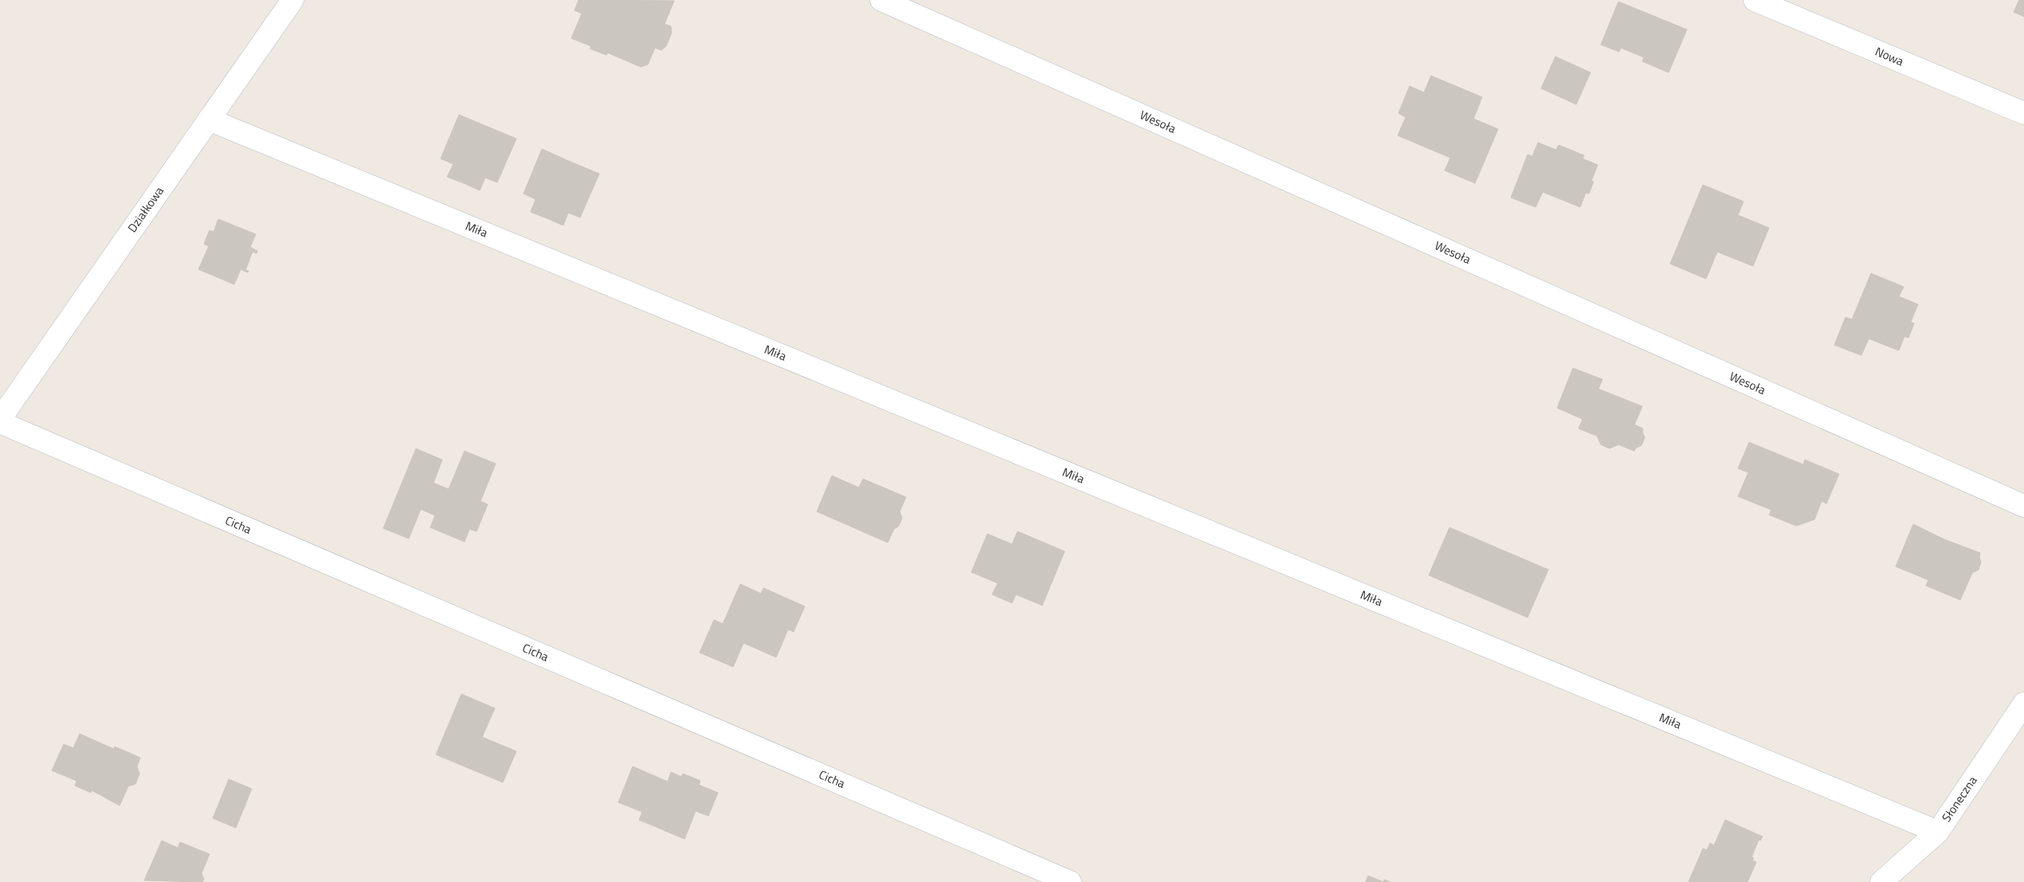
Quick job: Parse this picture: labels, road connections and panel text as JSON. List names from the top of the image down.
{
  "streets": {
    "street": [
      "Nowa",
      "Wesoła",
      "Działkowa",
      "Miła",
      "Cicha",
      "Słoneczna"
    ]
  },
  "crossings": [
    ["Działkowa", "Miła"],
    ["Miła", "Słoneczna"]
  ]
}
